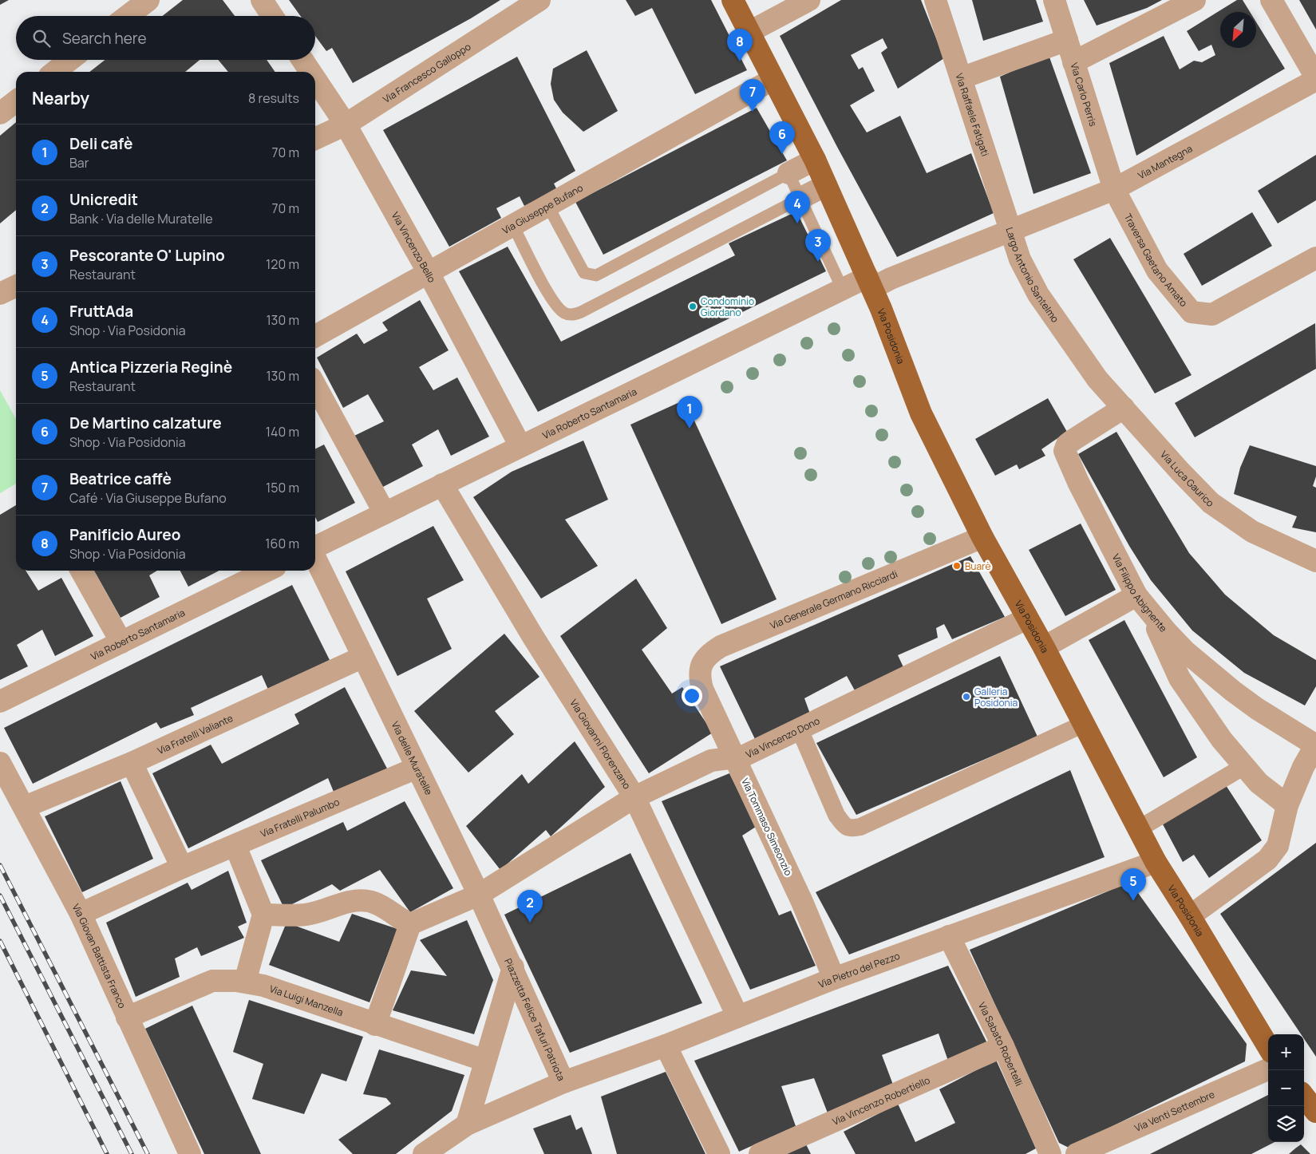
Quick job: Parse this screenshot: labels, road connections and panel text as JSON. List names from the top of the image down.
{
  "streets": {
    "main road": ["Via Posidonia"],
    "street": [
      "Via Francesco Galloppo",
      "Via Carlo Perris",
      "Via Raffaele Fatigati",
      "Via Mantegna",
      "Via Giuseppe Bufano",
      "Via Vincenzo Bello",
      "Traversa Gaetano Amato",
      "Largo Antonio Santelmo",
      "Via Roberto Santamaria",
      "Via Luca Gaurico",
      "Via Filippo Abignente",
      "Via Generale Germano Ricciardi",
      "Via Fratelli Valiante",
      "Via Vincenzo Dono",
      "Via Giovanni Florenzano",
      "Via delle Muratelle",
      "Via Fratelli Palumbo",
      "Via Tommaso Simeonzio",
      "Via Giovan Battista Franco",
      "Via Pietro del Pezzo",
      "Via Luigi Manzella",
      "Piazzetta Felice Tafuri Patriota",
      "Via Sabato Robertelli",
      "Via Vincenzo Robertiello",
      "Via Venti Settembre"
    ]
  },
  "crossings": [
    ["Via Francesco Galloppo", "Via Vincenzo Bello"],
    ["Via Carlo Perris", "Via Mantegna"],
    ["Via Carlo Perris", "Traversa Gaetano Amato"],
    ["Via Raffaele Fatigati", "Via Mantegna"],
    ["Via Raffaele Fatigati", "Largo Antonio Santelmo"],
    ["Via Mantegna", "Traversa Gaetano Amato"],
    ["Via Mantegna", "Largo Antonio Santelmo"],
    ["Via Giuseppe Bufano", "Via Vincenzo Bello"],
    ["Via Giuseppe Bufano", "Via Posidonia"],
    ["Via Vincenzo Bello", "Via Roberto Santamaria"],
    ["Largo Antonio Santelmo", "Via Posidonia"],
    ["Largo Antonio Santelmo", "Via Roberto Santamaria"],
    ["Largo Antonio Santelmo", "Via Luca Gaurico"],
    ["Via Posidonia", "Via Roberto Santamaria"],
    ["Via Posidonia", "Via Generale Germano Ricciardi"],
    ["Via Posidonia", "Via Vincenzo Dono"],
    ["Via Posidonia", "Via Pietro del Pezzo"],
    ["Via Roberto Santamaria", "Via Giovanni Florenzano"],
    ["Via Luca Gaurico", "Via Filippo Abignente"],
    ["Via Generale Germano Ricciardi", "Via Tommaso Simeonzio"],
    ["Via Fratelli Valiante", "Via delle Muratelle"],
    ["Via Fratelli Valiante", "Via Giovan Battista Franco"],
    ["Via Vincenzo Dono", "Via Giovanni Florenzano"],
    ["Via Vincenzo Dono", "Via delle Muratelle"],
    ["Via Vincenzo Dono", "Via Tommaso Simeonzio"],
    ["Via Giovanni Florenzano", "Via Pietro del Pezzo"],
    ["Via delle Muratelle", "Via Fratelli Palumbo"],
    ["Via delle Muratelle", "Piazzetta Felice Tafuri Patriota"],
    ["Via Fratelli Palumbo", "Via Giovan Battista Franco"],
    ["Via Tommaso Simeonzio", "Via Pietro del Pezzo"],
    ["Via Giovan Battista Franco", "Via Luigi Manzella"],
    ["Via Pietro del Pezzo", "Piazzetta Felice Tafuri Patriota"],
    ["Via Pietro del Pezzo", "Via Sabato Robertelli"],
    ["Via Luigi Manzella", "Piazzetta Felice Tafuri Patriota"],
    ["Via Sabato Robertelli", "Via Vincenzo Robertiello"]
  ],
  "places": ["Condominio Giordano", "Buarè", "Galleria Posidonia"],
  "north": "bottom left",
  "page": {
    "search": "Search here",
    "pins": [
      "8",
      "7",
      "6",
      "4",
      "3",
      "1",
      "5",
      "2"
    ],
    "heading": ["Nearby", "8 results"],
    "list": [
      {
        "mark": "1",
        "name": "Deli cafè",
        "note": "Bar",
        "value": "70 m"
      },
      {
        "mark": "2",
        "name": "Unicredit",
        "note": "Bank · Via delle Muratelle",
        "value": "70 m"
      },
      {
        "mark": "3",
        "name": "Pescorante O' Lupino",
        "note": "Restaurant",
        "value": "120 m"
      },
      {
        "mark": "4",
        "name": "FruttAda",
        "note": "Shop · Via Posidonia",
        "value": "130 m"
      },
      {
        "mark": "5",
        "name": "Antica Pizzeria Reginè",
        "note": "Restaurant",
        "value": "130 m"
      },
      {
        "mark": "6",
        "name": "De Martino calzature",
        "note": "Shop · Via Posidonia",
        "value": "140 m"
      },
      {
        "mark": "7",
        "name": "Beatrice caffè",
        "note": "Café · Via Giuseppe Bufano",
        "value": "150 m"
      },
      {
        "mark": "8",
        "name": "Panificio Aureo",
        "note": "Shop · Via Posidonia",
        "value": "160 m"
      }
    ],
    "map_buttons": ["+", "−"]
  }
}
